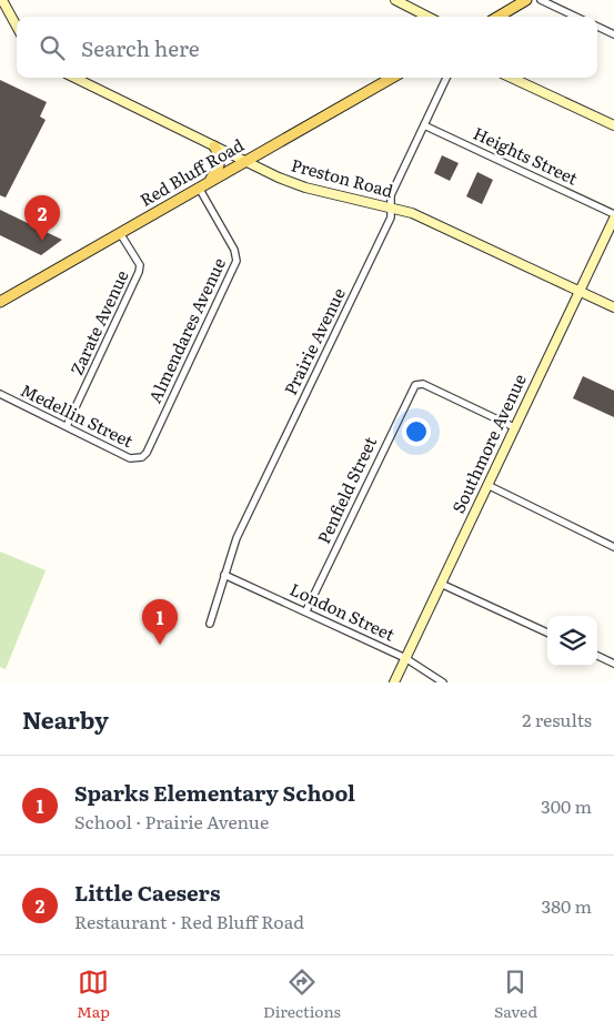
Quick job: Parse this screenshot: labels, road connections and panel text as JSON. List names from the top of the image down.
{
  "streets": {
    "main road": ["Red Bluff Road", "Preston Road", "Southmore Avenue"],
    "street": [
      "Heights Street",
      "Zarate Avenue",
      "Almendares Avenue",
      "Prairie Avenue",
      "Medellin Street",
      "Penfield Street",
      "London Street"
    ]
  },
  "crossings": [
    ["Heights Street", "Prairie Avenue"],
    ["Red Bluff Road", "Preston Road"],
    ["Red Bluff Road", "Zarate Avenue"],
    ["Red Bluff Road", "Almendares Avenue"],
    ["Preston Road", "Prairie Avenue"],
    ["Preston Road", "Southmore Avenue"],
    ["Zarate Avenue", "Medellin Street"],
    ["Almendares Avenue", "Medellin Street"],
    ["Prairie Avenue", "London Street"],
    ["Southmore Avenue", "Penfield Street"],
    ["Southmore Avenue", "London Street"],
    ["Penfield Street", "London Street"]
  ],
  "page": {
    "search": "Search here",
    "pins": ["2", "1"],
    "heading": ["Nearby", "2 results"],
    "list": [
      {
        "mark": "1",
        "name": "Sparks Elementary School",
        "note": "School · Prairie Avenue",
        "value": "300 m"
      },
      {
        "mark": "2",
        "name": "Little Caesers",
        "note": "Restaurant · Red Bluff Road",
        "value": "380 m"
      }
    ],
    "nav": ["Map", "Directions", "Saved"]
  }
}
